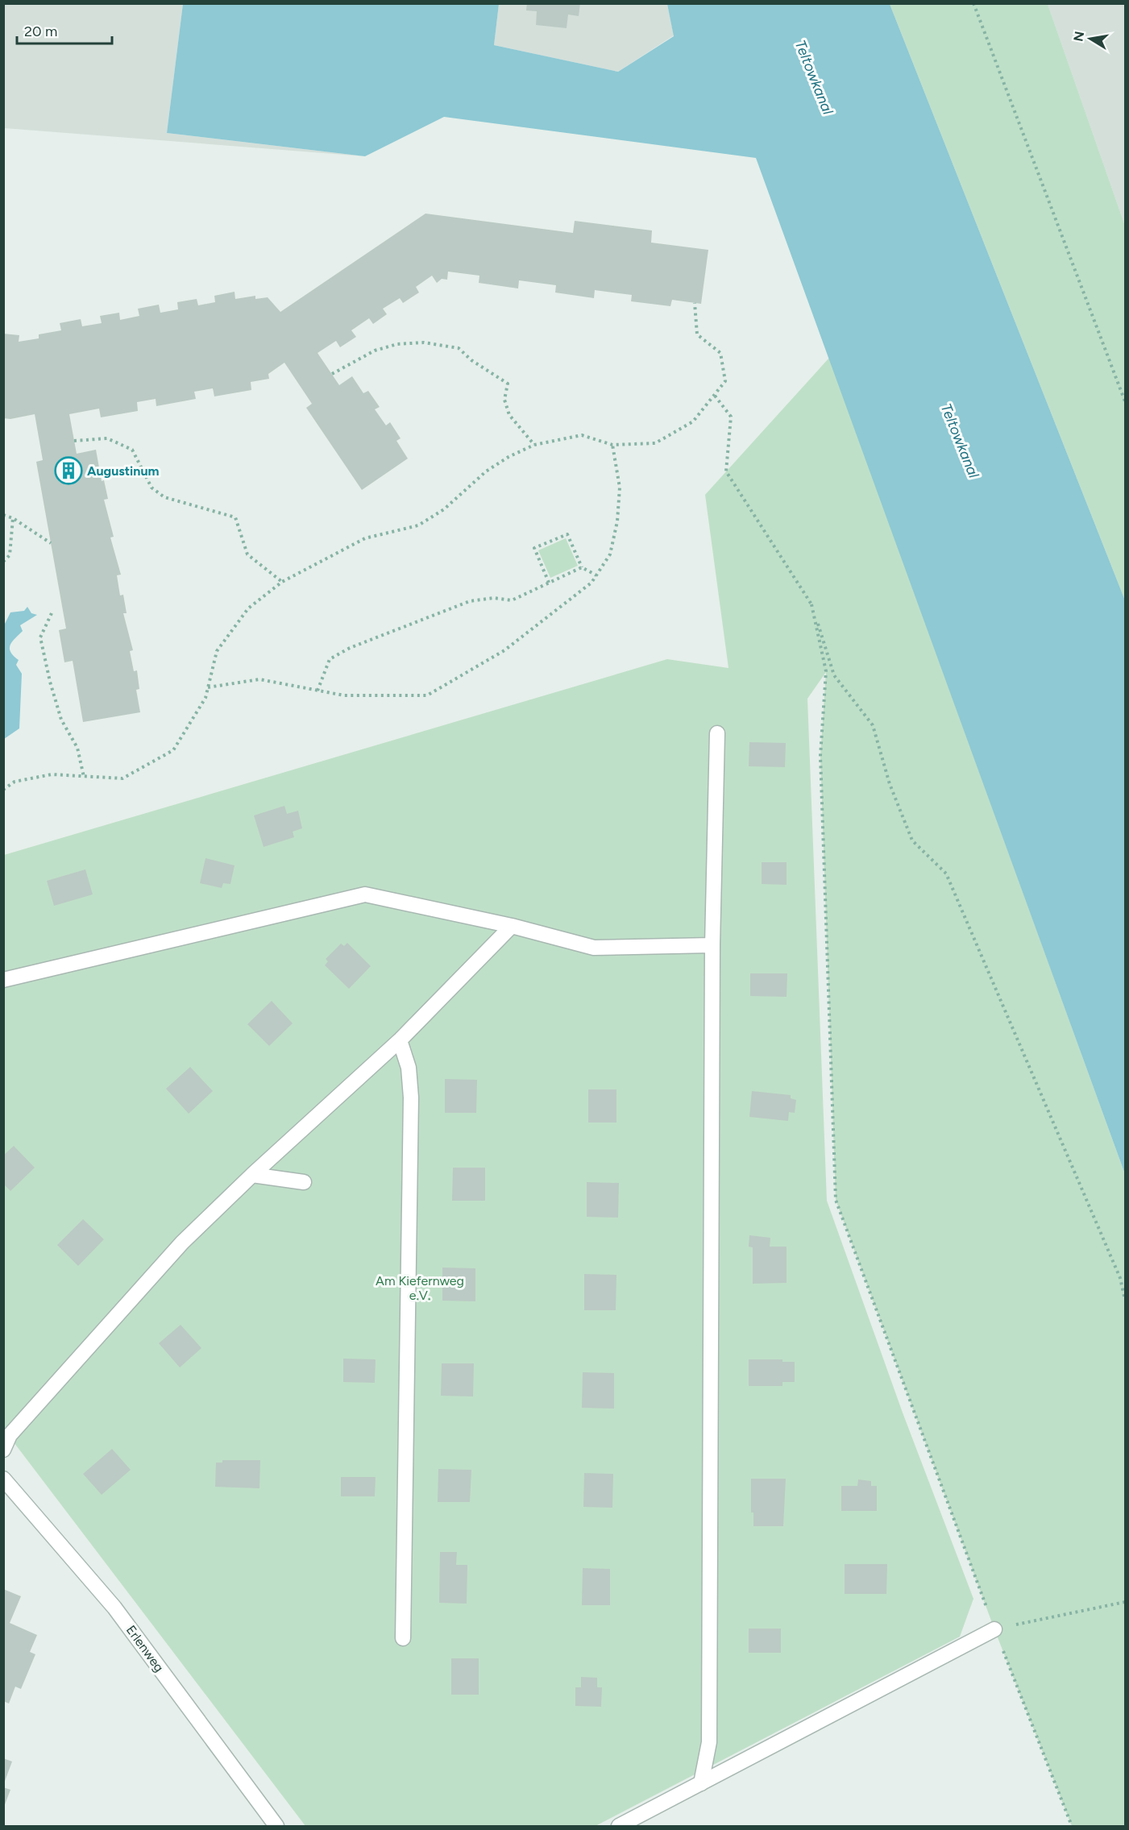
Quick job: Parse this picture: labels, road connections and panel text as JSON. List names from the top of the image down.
{
  "streets": {
    "street": ["Erlenweg"]
  },
  "water": ["Teltowkanal"],
  "parks": ["Am Kiefernweg e.V."],
  "places": {
    "building": ["Augustinum"]
  },
  "scale_bar": "20 m",
  "north": "left"
}
